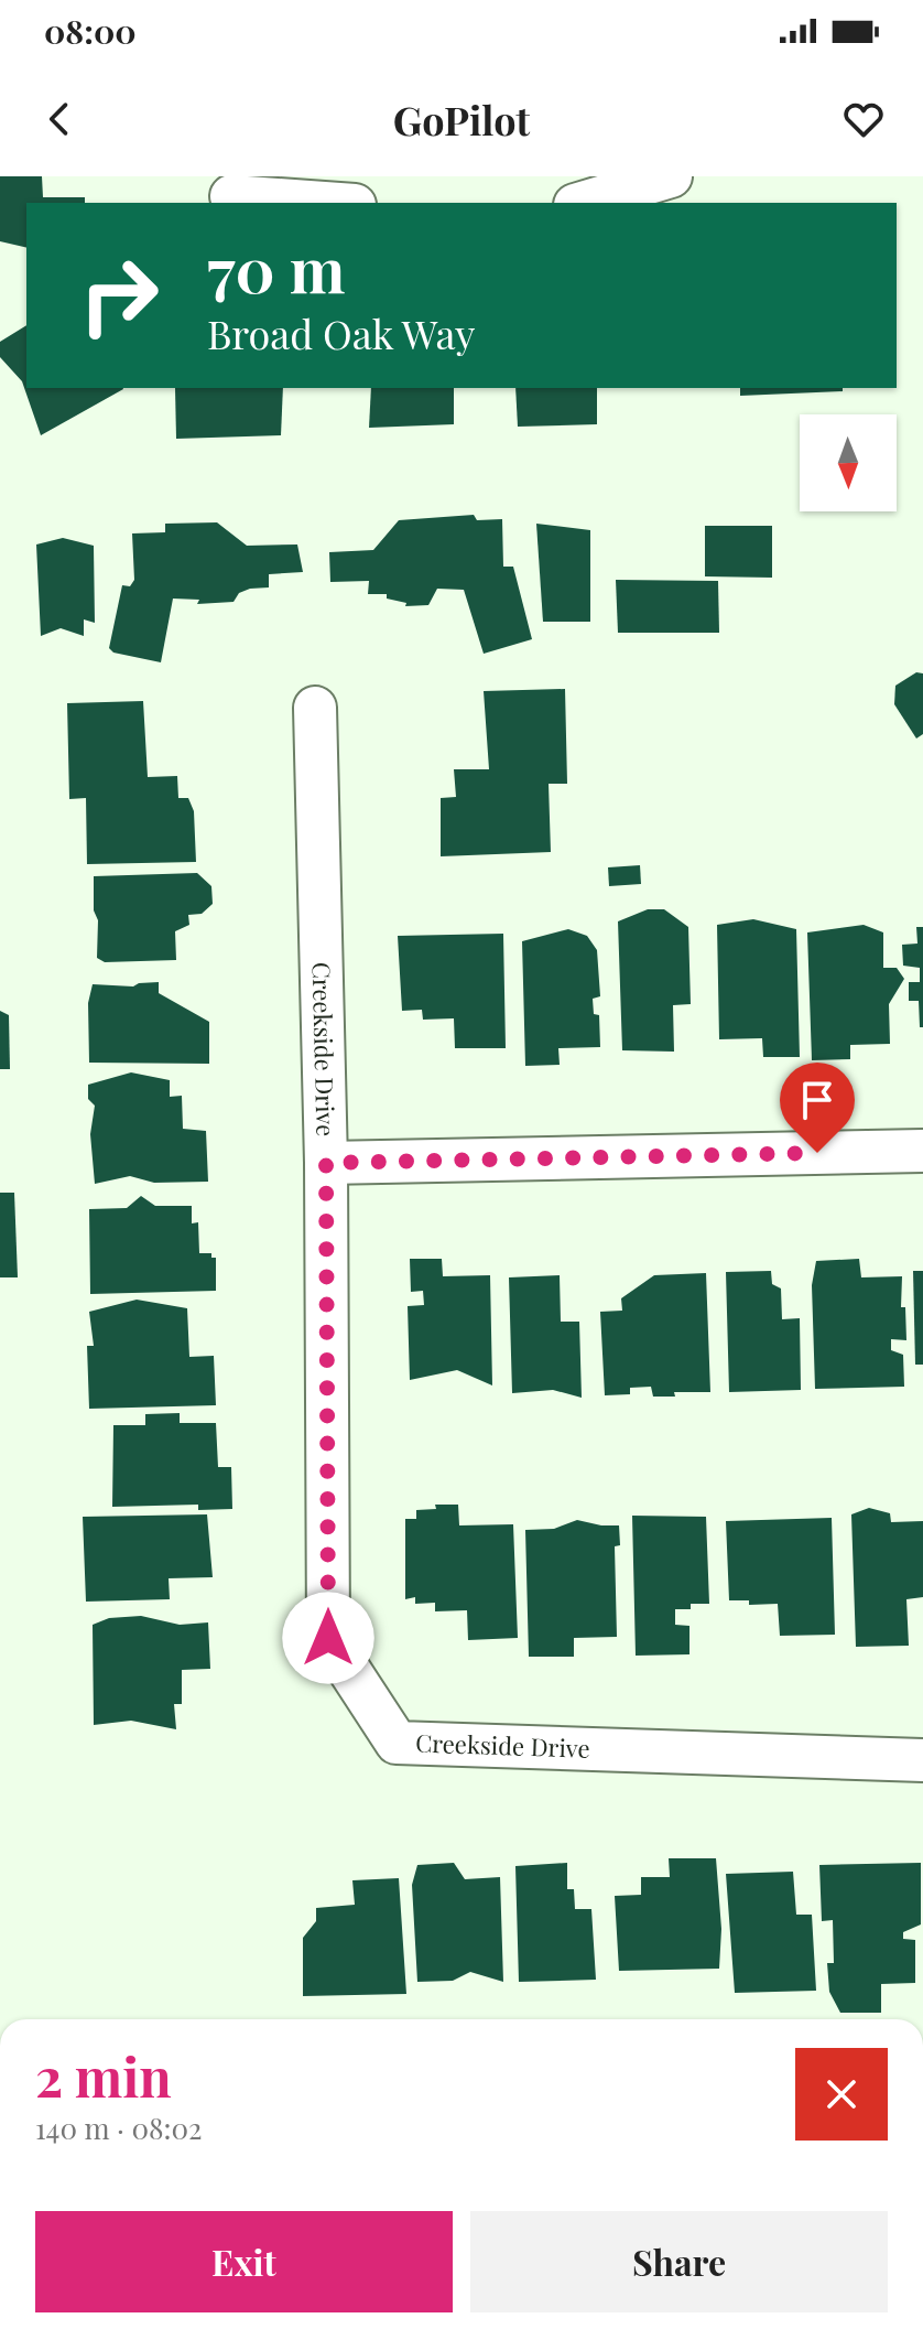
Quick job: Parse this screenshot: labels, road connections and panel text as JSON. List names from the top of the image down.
{
  "streets": {
    "street": ["Creekside Drive"]
  },
  "north": "bottom",
  "page": {
    "status": "08:00",
    "header": "GoPilot",
    "turn": ["70 m", "Broad Oak Way"],
    "heading": ["2 min", "140 m · 08:02"],
    "buttons": ["Exit", "Share"]
  }
}
